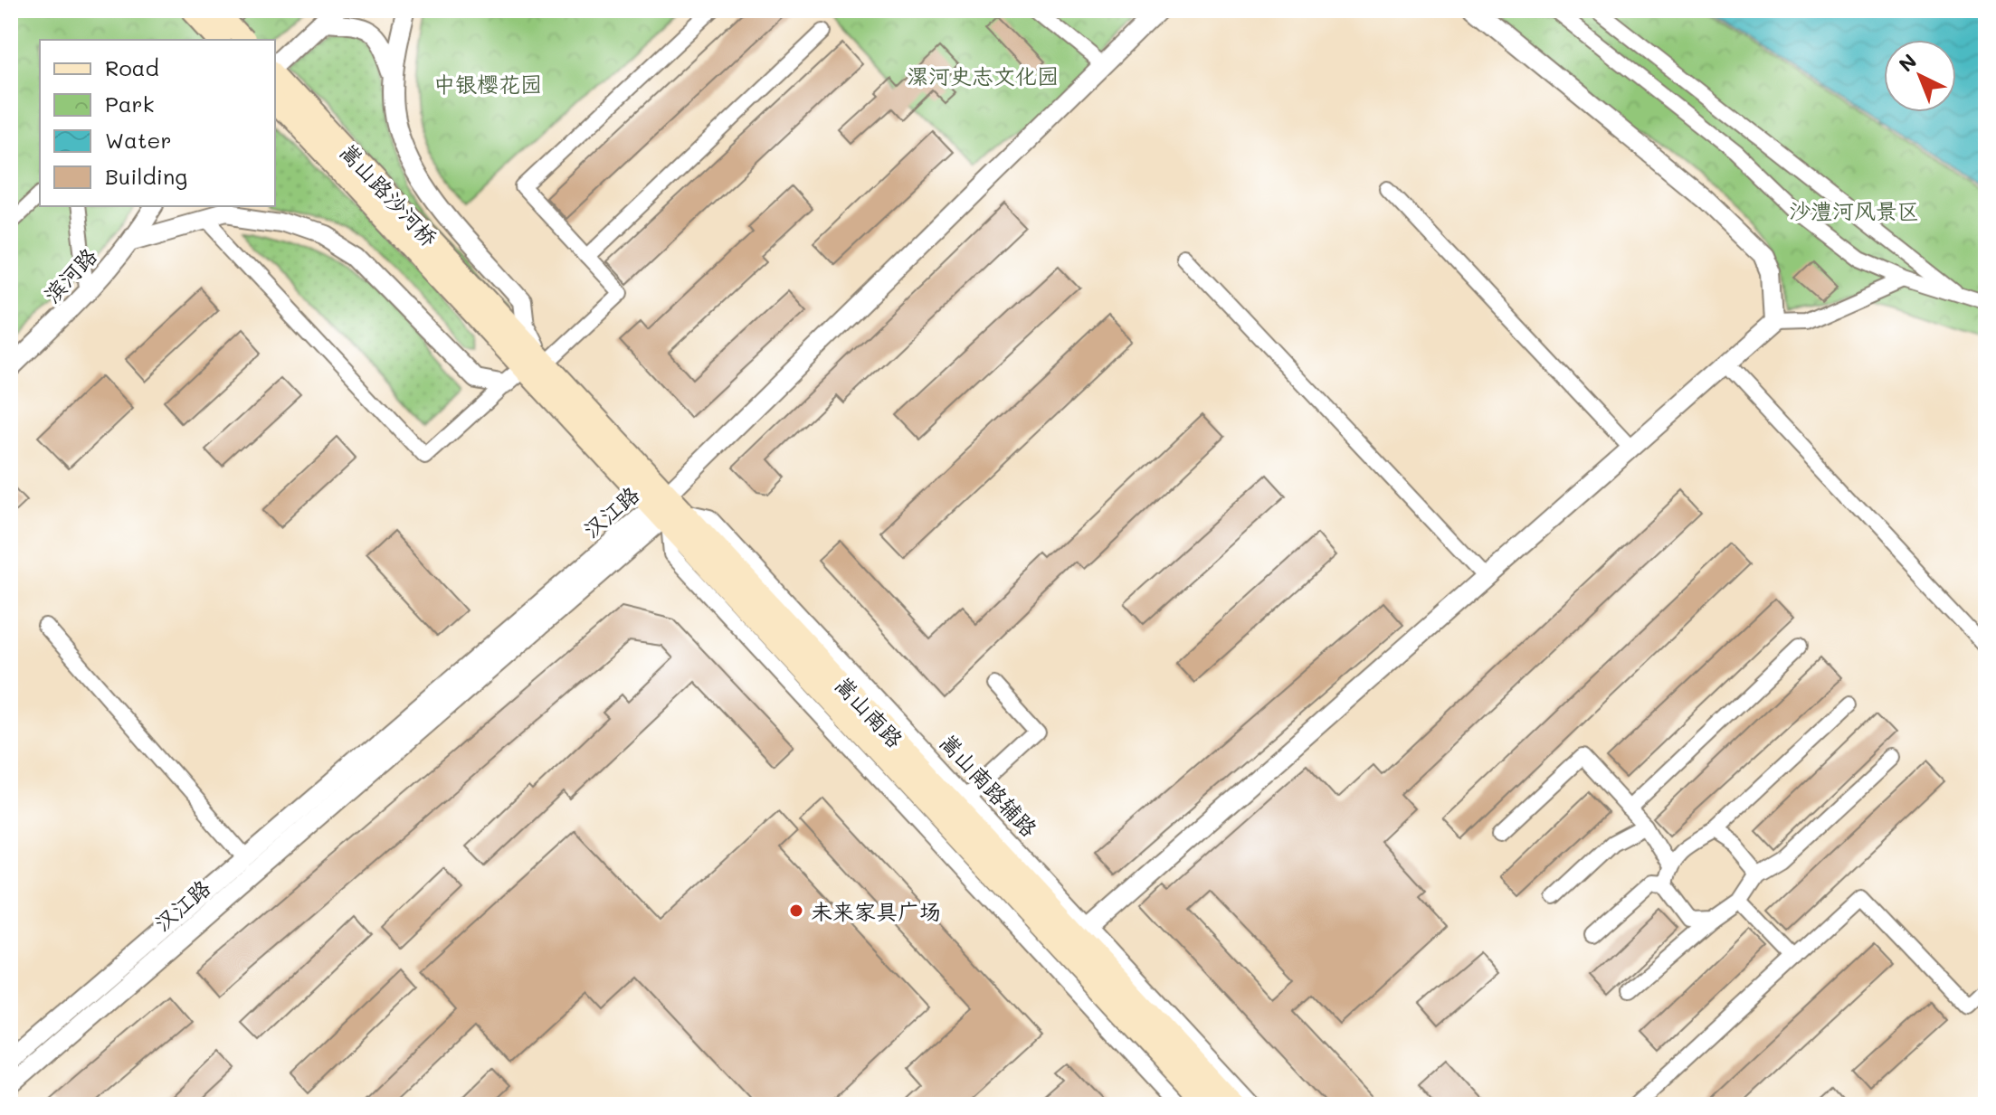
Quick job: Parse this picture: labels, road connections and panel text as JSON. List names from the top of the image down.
{
  "streets": {
    "main road": ["嵩山路沙河桥", "嵩山南路"],
    "street": ["滨河路", "汉江路", "嵩山南路辅路"]
  },
  "crossings": [
    ["嵩山路沙河桥", "嵩山南路"],
    ["汉江路", "嵩山南路"],
    ["汉江路", "嵩山南路辅路"],
    ["嵩山南路", "嵩山南路辅路"]
  ],
  "parks": ["漯河史志文化园", "中银樱花园", "沙澧河风景区"],
  "places": ["未来家具广场"],
  "legend": [
    "Road",
    "Park",
    "Water",
    "Building"
  ],
  "north": "top left"
}
